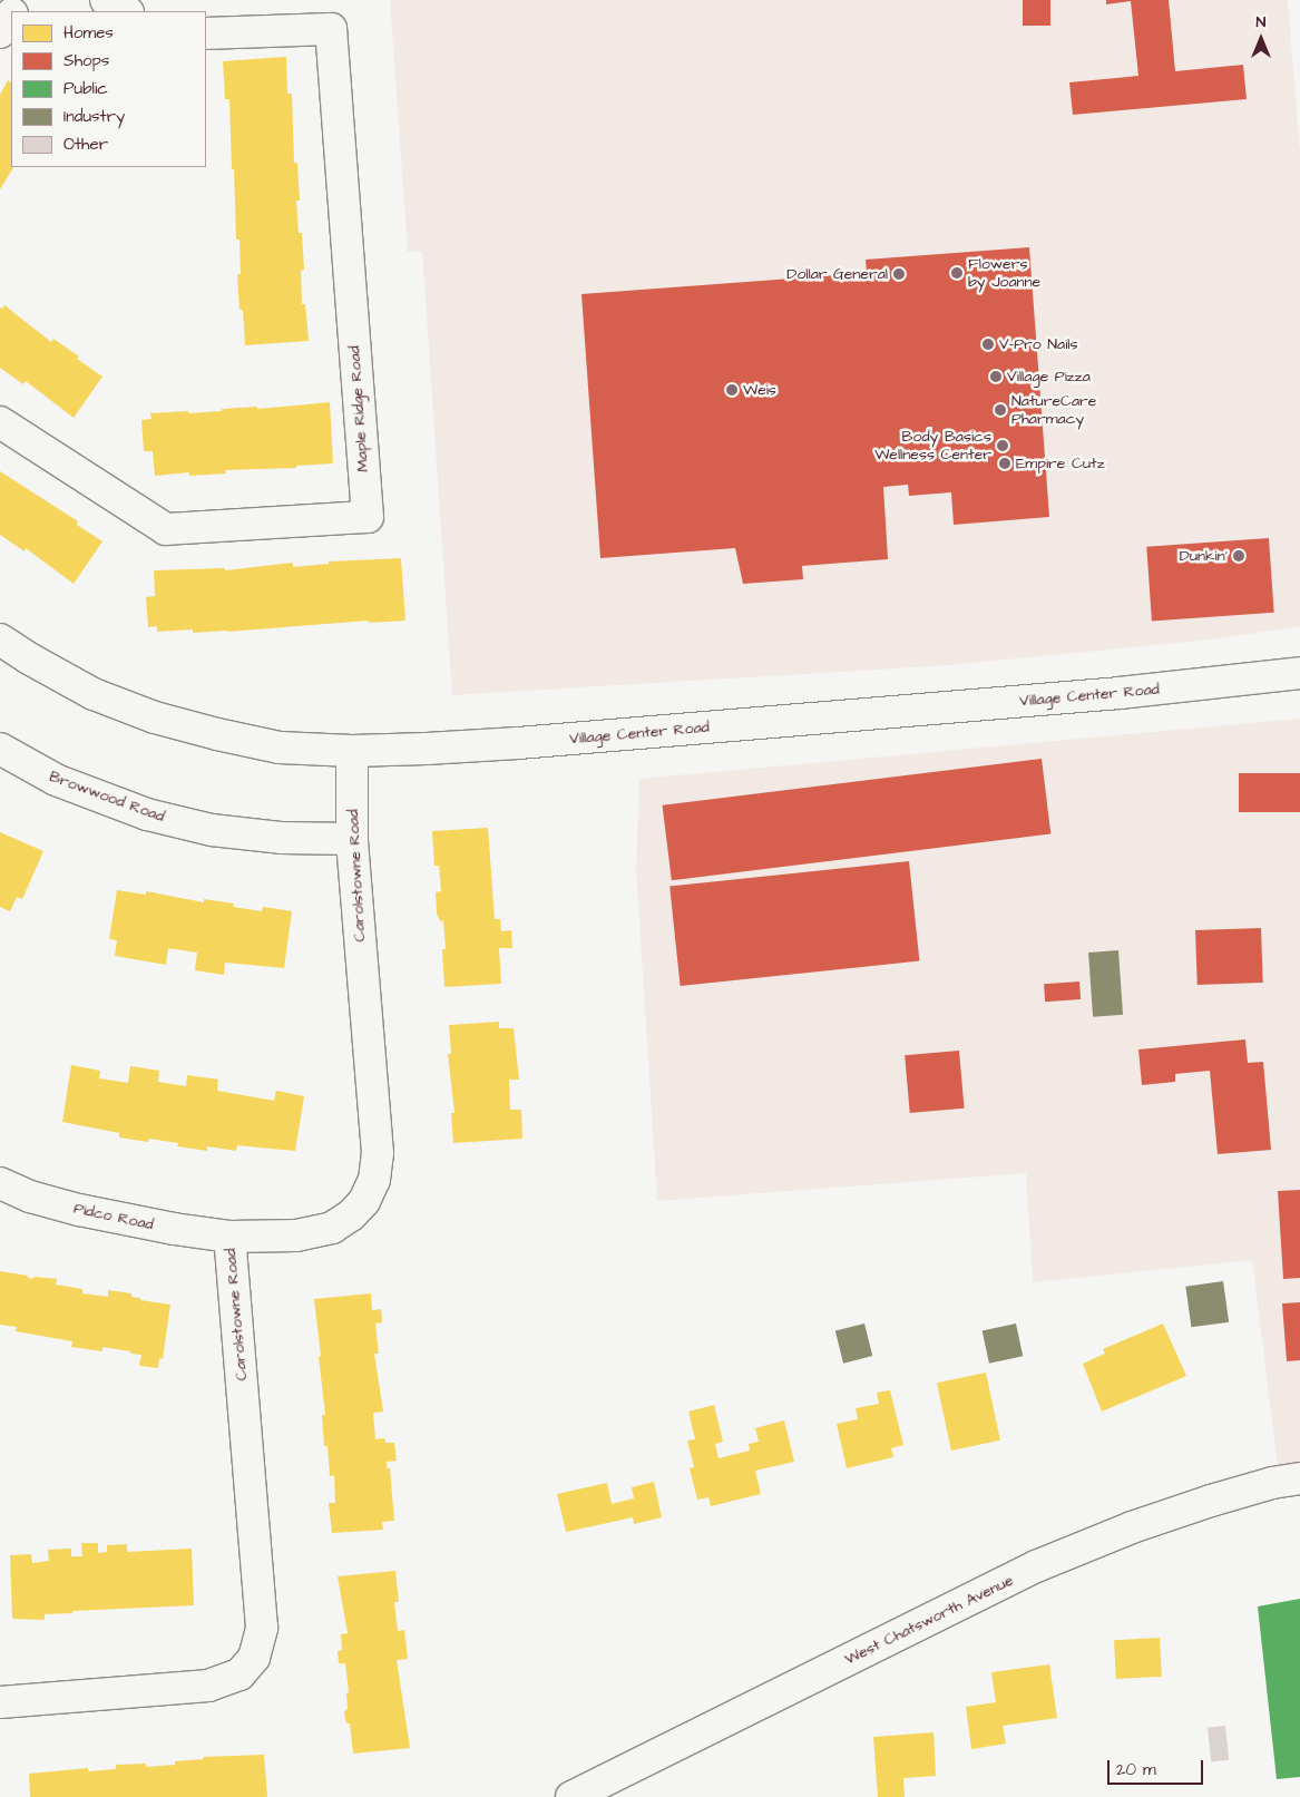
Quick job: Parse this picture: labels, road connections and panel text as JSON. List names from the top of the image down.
{
  "streets": {
    "street": [
      "Maple Ridge Road",
      "Village Center Road",
      "Browwood Road",
      "Carolstowne Road",
      "Pidco Road",
      "West Chatsworth Avenue"
    ]
  },
  "crossings": [
    ["Village Center Road", "Carolstowne Road"],
    ["Browwood Road", "Carolstowne Road"],
    ["Carolstowne Road", "Pidco Road"]
  ],
  "places": [
    "Flowers by Joanne",
    "Dollar General",
    "V-Pro Nails",
    "Village Pizza",
    "Weis",
    "NatureCare Pharmacy",
    "Body Basics Wellness Center",
    "Empire Cutz",
    "Dunkin'"
  ],
  "legend": [
    "Homes",
    "Shops",
    "Public",
    "Industry",
    "Other"
  ],
  "scale_bar": "20 m",
  "north": "top"
}
